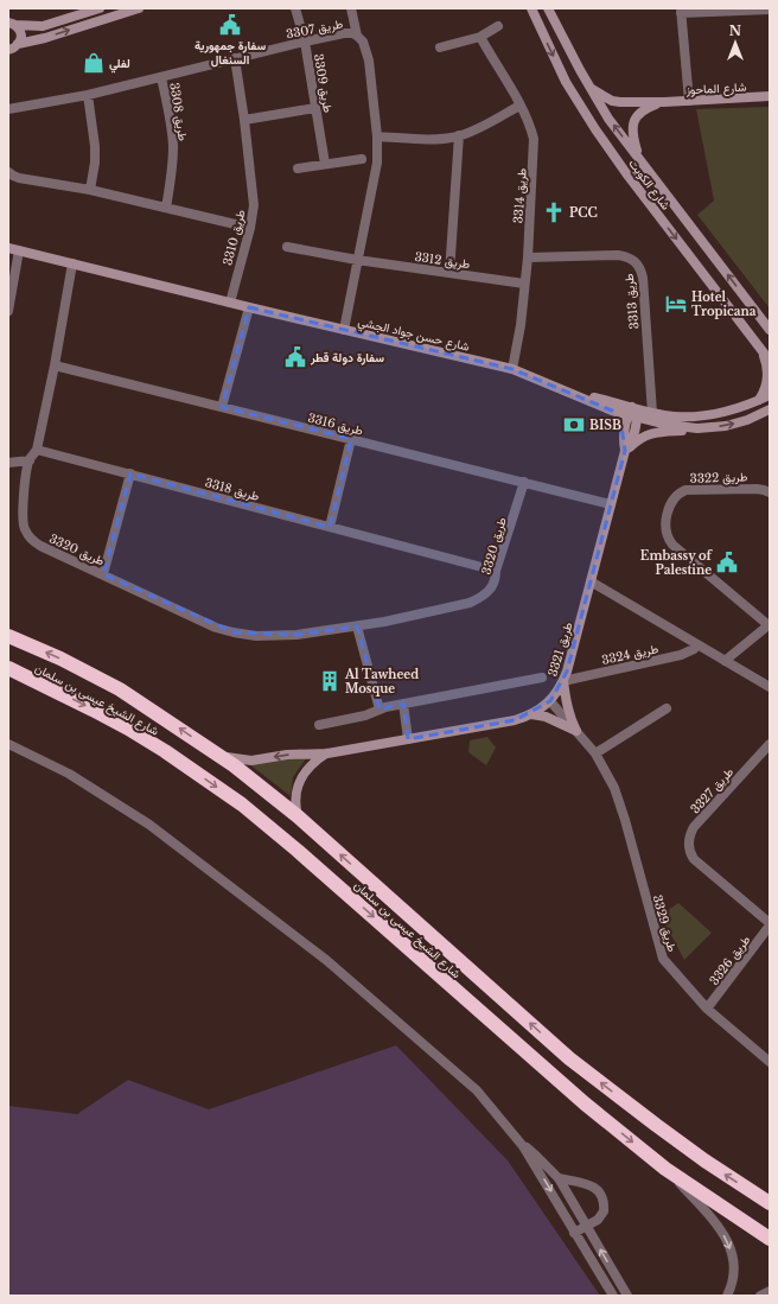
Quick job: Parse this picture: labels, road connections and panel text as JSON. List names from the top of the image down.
{
  "streets": {
    "highway": ["شارع الشيخ عيسى بن سلمان"],
    "street": [
      "طريق 3307",
      "طريق 3309",
      "شارع الماحوز",
      "طريق 3308",
      "شارع الكويت",
      "طريق 3314",
      "طريق 3310",
      "طريق 3312",
      "طريق 3313",
      "شارع حسن جواد الجشي",
      "طريق 3316",
      "طريق 3322",
      "طريق 3318",
      "طريق 3320",
      "طريق 3321",
      "طريق 3324",
      "طريق 3327",
      "طريق 3329",
      "طريق 3326"
    ]
  },
  "crossings": [
    ["طريق 3307", "طريق 3309"],
    ["طريق 3307", "طريق 3308"],
    ["طريق 3307", "طريق 3310"],
    ["شارع الماحوز", "شارع الكويت"],
    ["طريق 3314", "طريق 3312"],
    ["طريق 3314", "طريق 3313"],
    ["طريق 3314", "شارع حسن جواد الجشي"],
    ["طريق 3310", "شارع حسن جواد الجشي"],
    ["طريق 3313", "شارع حسن جواد الجشي"],
    ["شارع حسن جواد الجشي", "طريق 3320"],
    ["شارع حسن جواد الجشي", "طريق 3321"],
    ["طريق 3316", "طريق 3320"],
    ["طريق 3316", "طريق 3321"],
    ["طريق 3318", "طريق 3320"],
    ["طريق 3321", "طريق 3324"],
    ["طريق 3321", "شارع الشيخ عيسى بن سلمان"],
    ["طريق 3321", "طريق 3329"],
    ["طريق 3327", "طريق 3326"],
    ["طريق 3329", "طريق 3326"]
  ],
  "places": {
    "public building": ["سفارة جمهورية السنغال", "سفارة دولة قطر", "Embassy of Palestine"],
    "shop": ["لفلي"],
    "church": ["PCC"],
    "hotel": ["Hotel Tropicana"],
    "bank": ["BISB"],
    "building": ["Al Tawheed Mosque"]
  },
  "north": "top"
}
